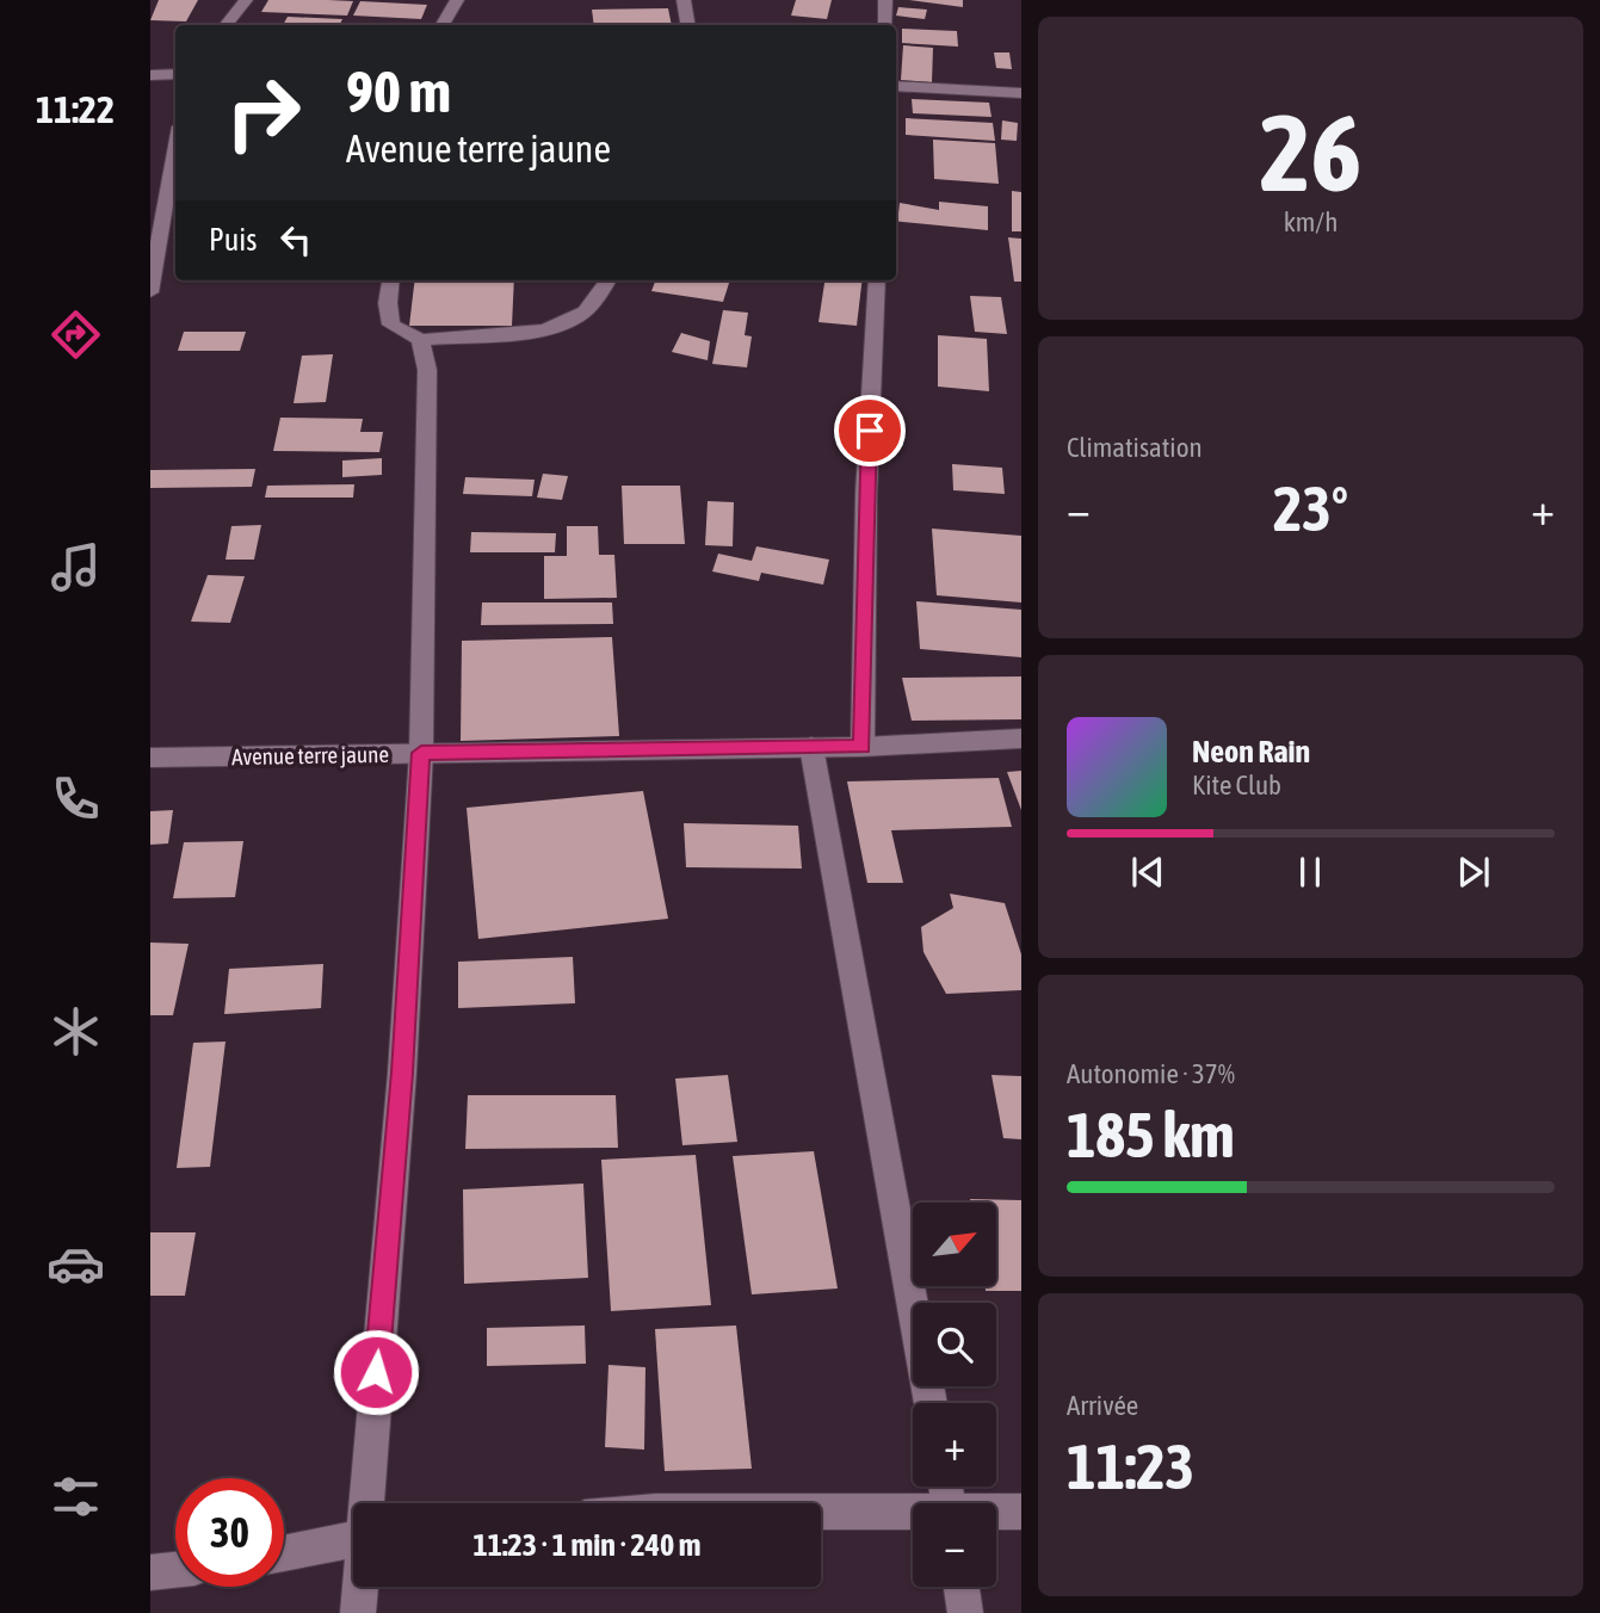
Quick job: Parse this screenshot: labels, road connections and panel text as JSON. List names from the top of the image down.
{
  "streets": {
    "street": ["Avenue terre jaune"]
  },
  "north": "top right",
  "page": {
    "tabs": "11:22",
    "tile": [
      ["26", "km/h"],
      "Climatisation",
      ["Autonomie · 37%", "185 km"],
      ["Arrivée", "11:23"]
    ],
    "turn": ["90 m", "Avenue terre jaune"],
    "then": "Puis",
    "heat": ["−", "23°", "+"],
    "song": ["Neon Rain", "Kite Club"],
    "map_buttons": ["+", "−"],
    "limit": "30",
    "trip": "11:23 · 1 min · 240 m"
  }
}
